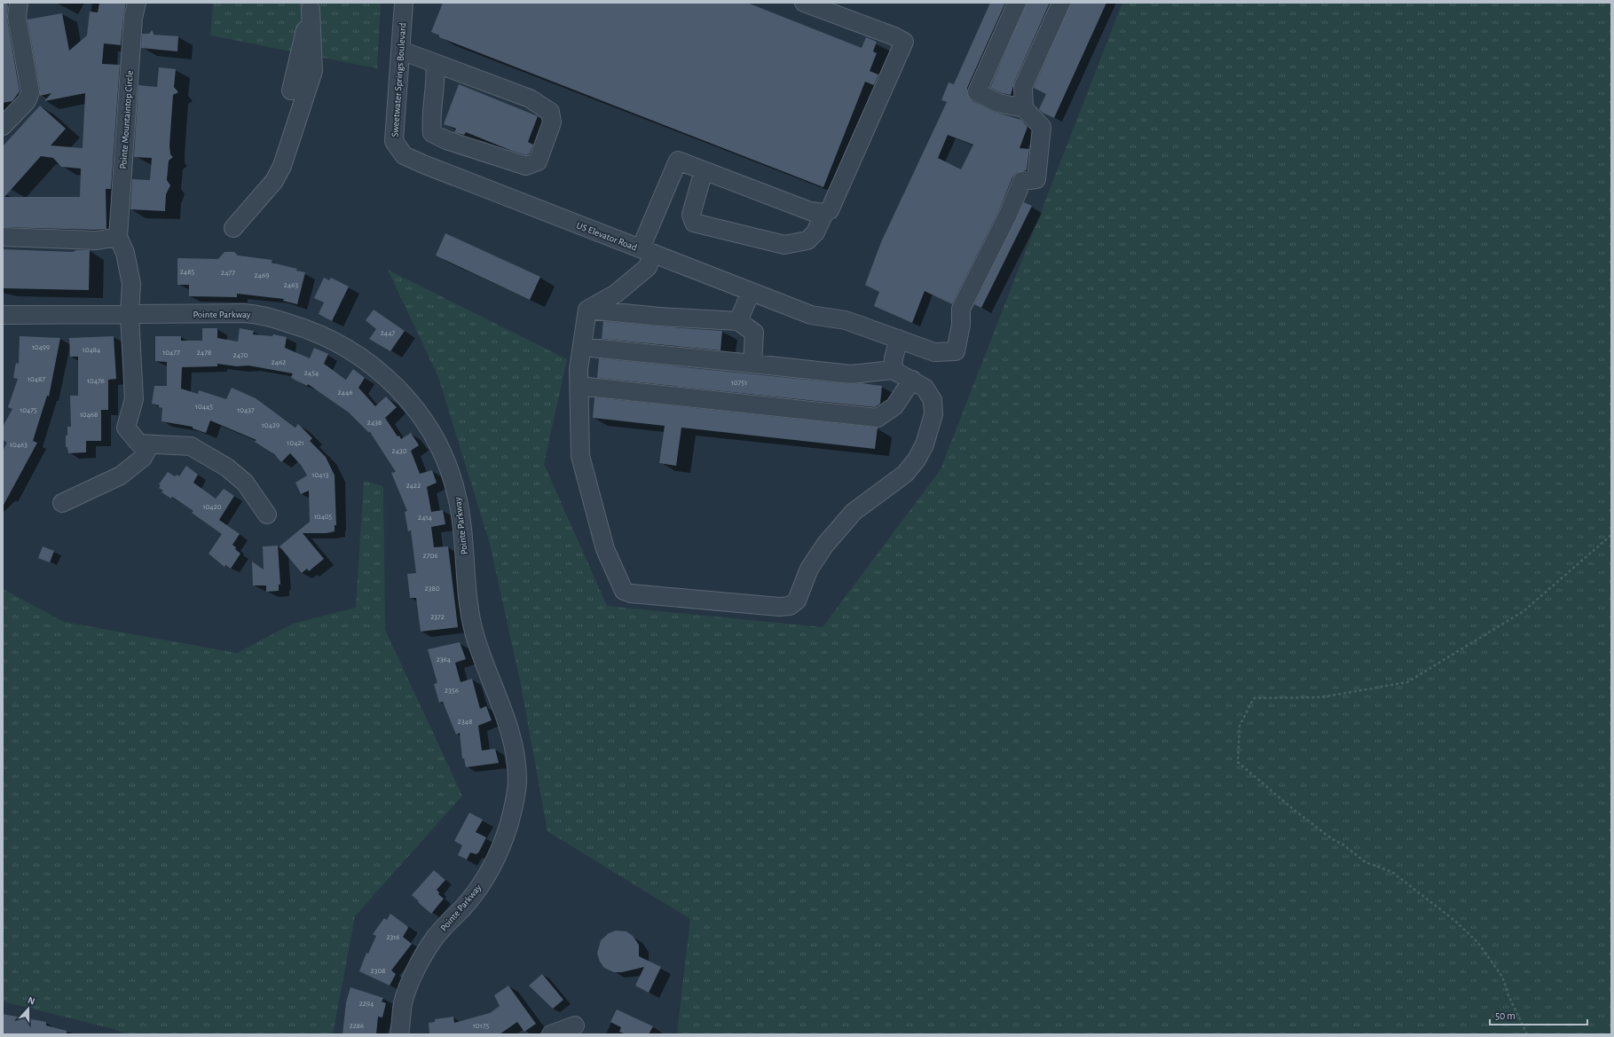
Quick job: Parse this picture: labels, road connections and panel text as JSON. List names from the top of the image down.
{
  "streets": {
    "street": [
      "Sweetwater Springs Boulevard",
      "Pointe Mountaintop Circle",
      "US Elevator Road",
      "Pointe Parkway"
    ]
  },
  "crossings": [
    ["Sweetwater Springs Boulevard", "US Elevator Road"],
    ["Pointe Mountaintop Circle", "Pointe Parkway"]
  ],
  "house_numbers": [
    "2485",
    "2477",
    "2469",
    "2463",
    "2447",
    "10499",
    "10484",
    "10477",
    "2478",
    "2470",
    "2462",
    "2454",
    "10487",
    "10476",
    "10751",
    "2446",
    "10445",
    "10475",
    "10437",
    "10468",
    "2438",
    "10429",
    "10421",
    "10463",
    "2430",
    "10413",
    "2422",
    "10420",
    "10405",
    "2414",
    "2706",
    "2380",
    "2372",
    "2364",
    "2356",
    "2348",
    "2316",
    "2308",
    "2294",
    "2286",
    "10175"
  ],
  "scale_bar": "50 m",
  "north": "top"
}
